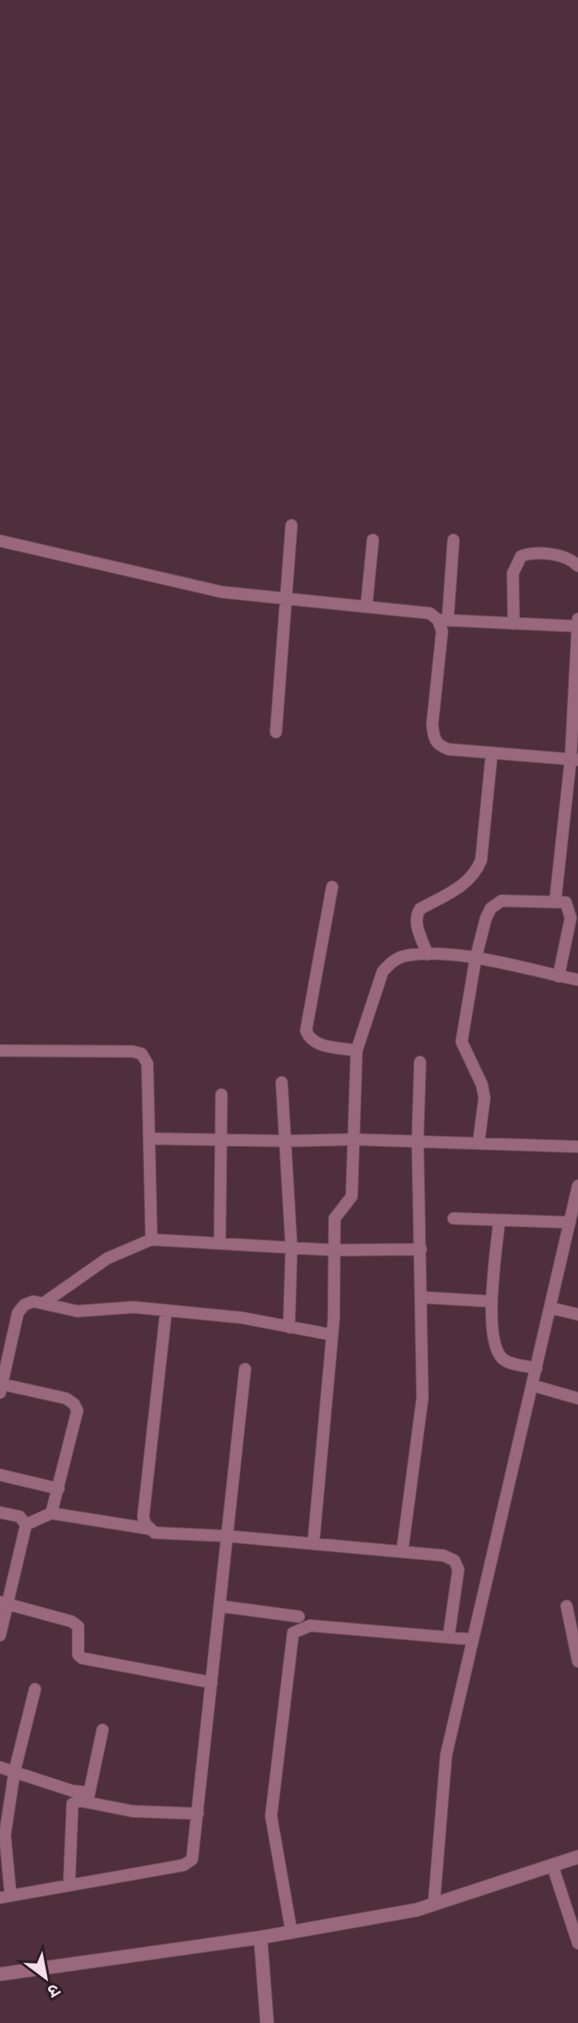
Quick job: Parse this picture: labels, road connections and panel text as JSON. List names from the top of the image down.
{
  "north": "bottom right"
}
